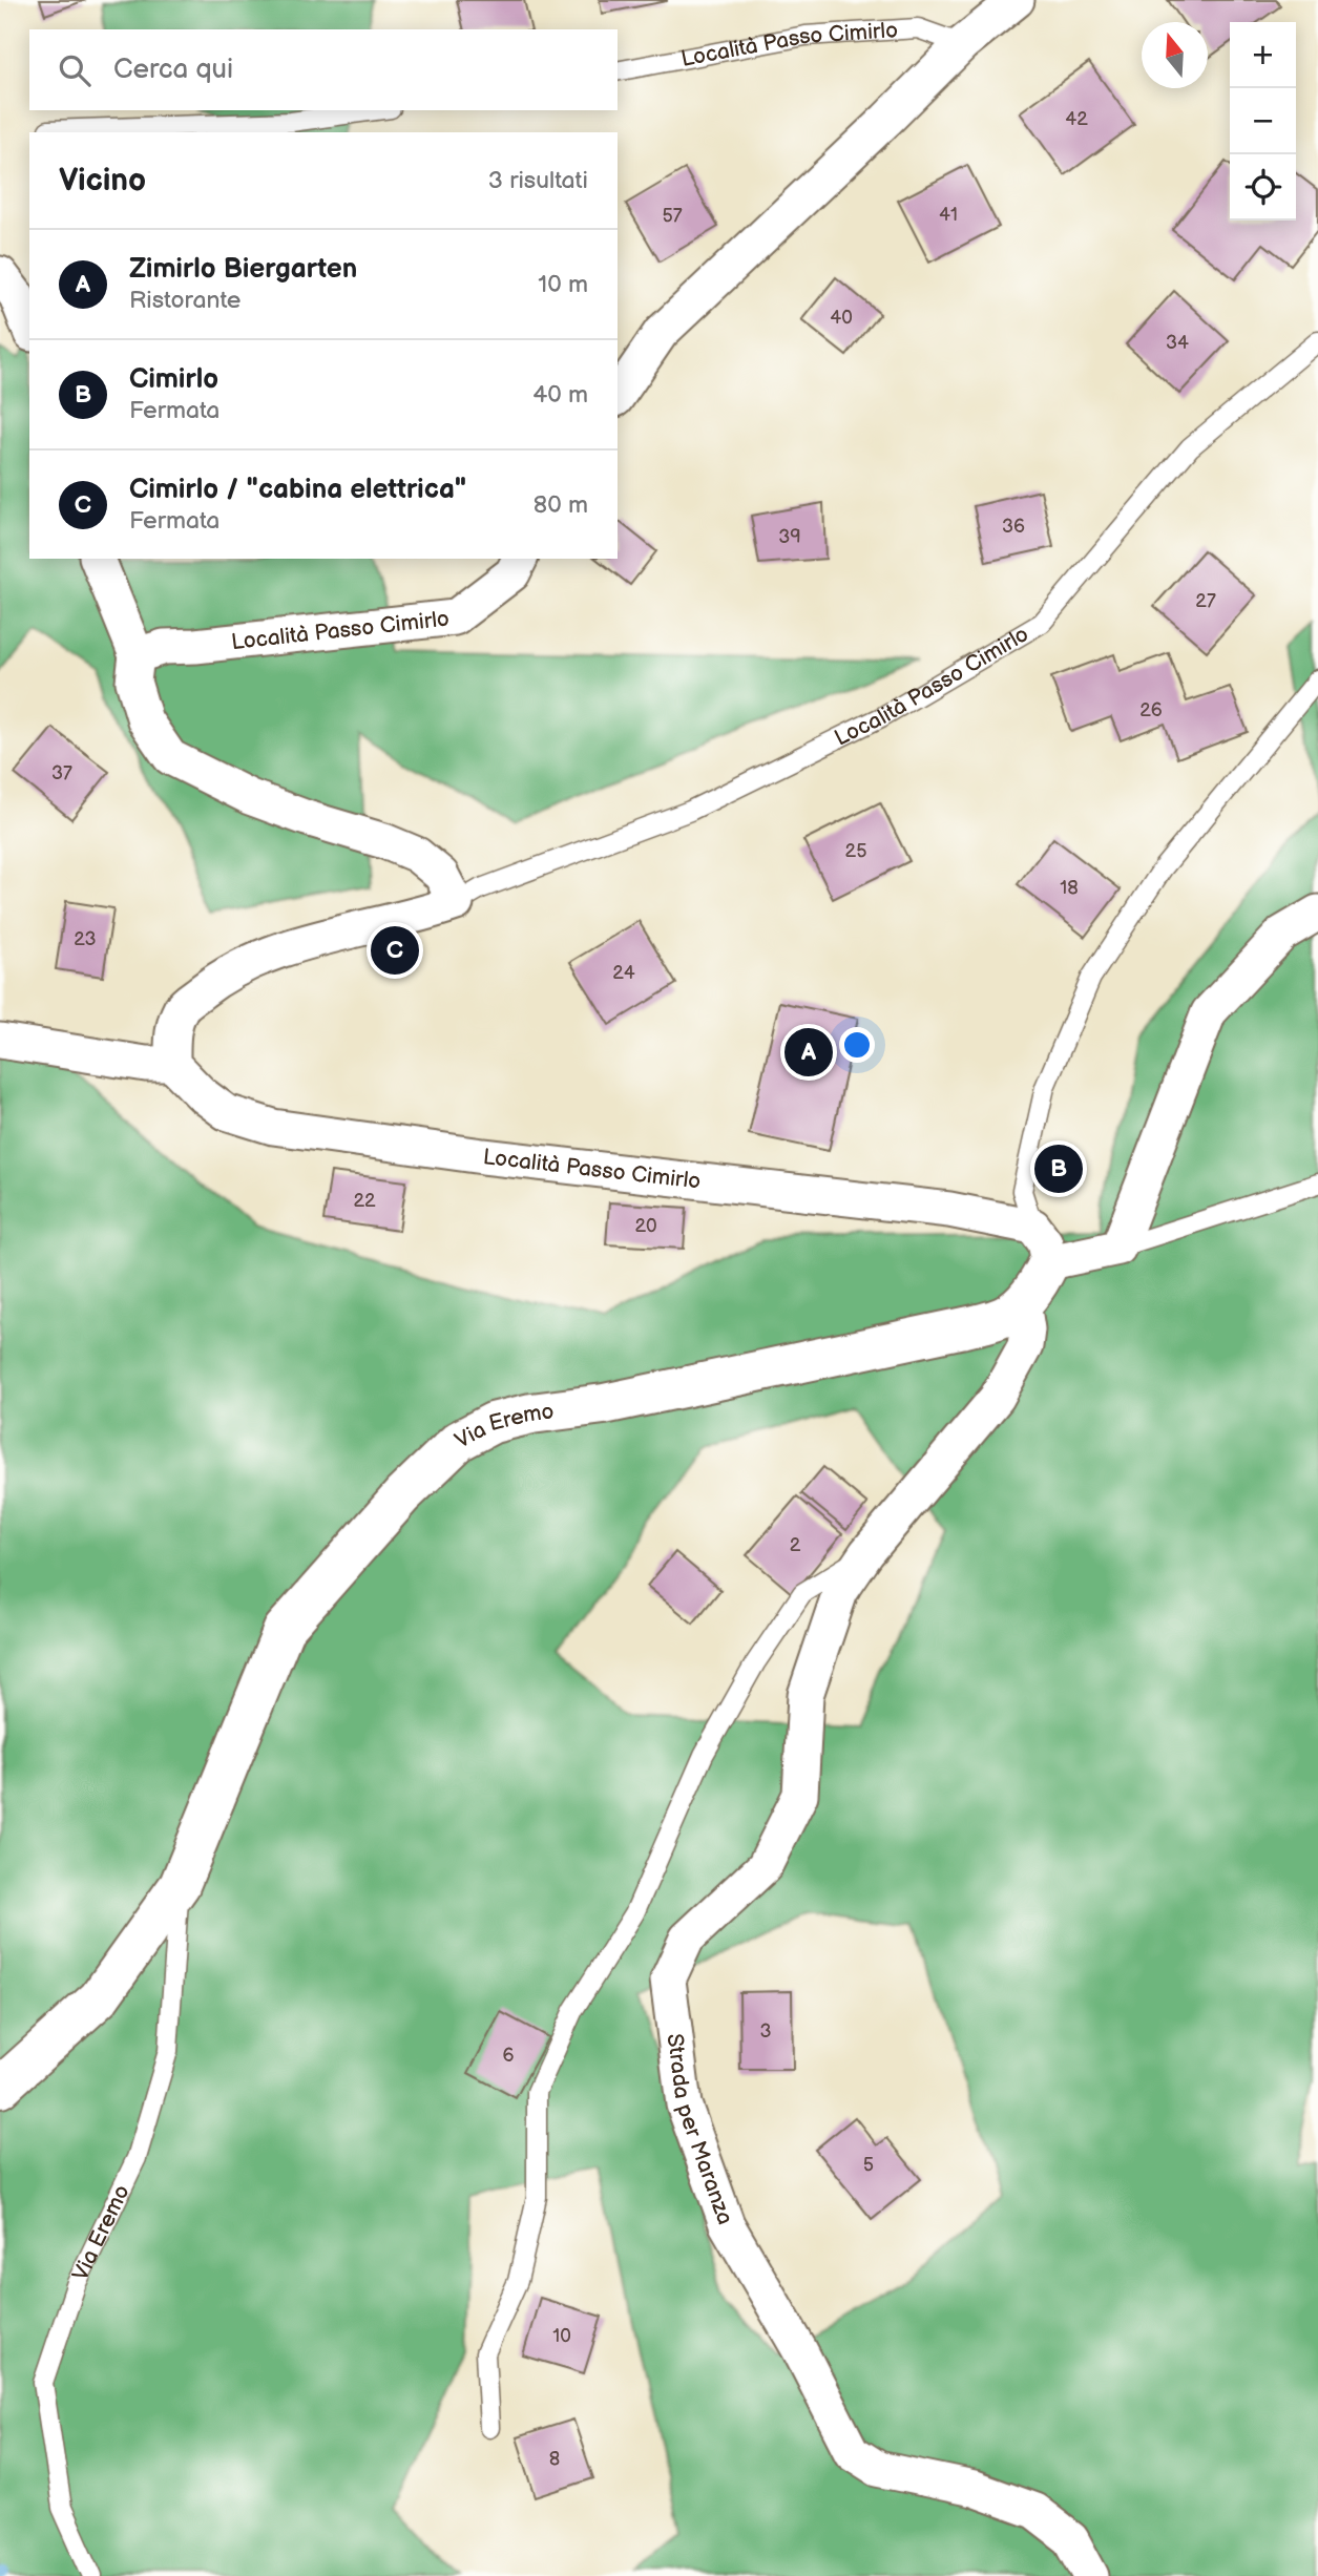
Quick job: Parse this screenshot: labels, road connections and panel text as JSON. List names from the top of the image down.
{
  "streets": {
    "street": ["Località Passo Cimirlo", "Via Eremo", "Strada per Maranza"]
  },
  "crossings": [
    ["Località Passo Cimirlo", "Via Eremo"],
    ["Via Eremo", "Strada per Maranza"]
  ],
  "house_numbers": [
    "42",
    "41",
    "57",
    "40",
    "34",
    "36",
    "39",
    "27",
    "26",
    "37",
    "25",
    "18",
    "23",
    "24",
    "22",
    "20",
    "2",
    "3",
    "6",
    "5",
    "10",
    "8"
  ],
  "north": "top",
  "page": {
    "map_buttons": ["+", "−"],
    "search": "Cerca qui",
    "heading": ["Vicino", "3 risultati"],
    "list": [
      {
        "mark": "A",
        "name": "Zimirlo Biergarten",
        "note": "Ristorante",
        "value": "10 m"
      },
      {
        "mark": "B",
        "name": "Cimirlo",
        "note": "Fermata",
        "value": "40 m"
      },
      {
        "mark": "C",
        "name": "Cimirlo / \"cabina elettrica\"",
        "note": "Fermata",
        "value": "80 m"
      }
    ],
    "pins": ["C", "A", "B"]
  }
}
